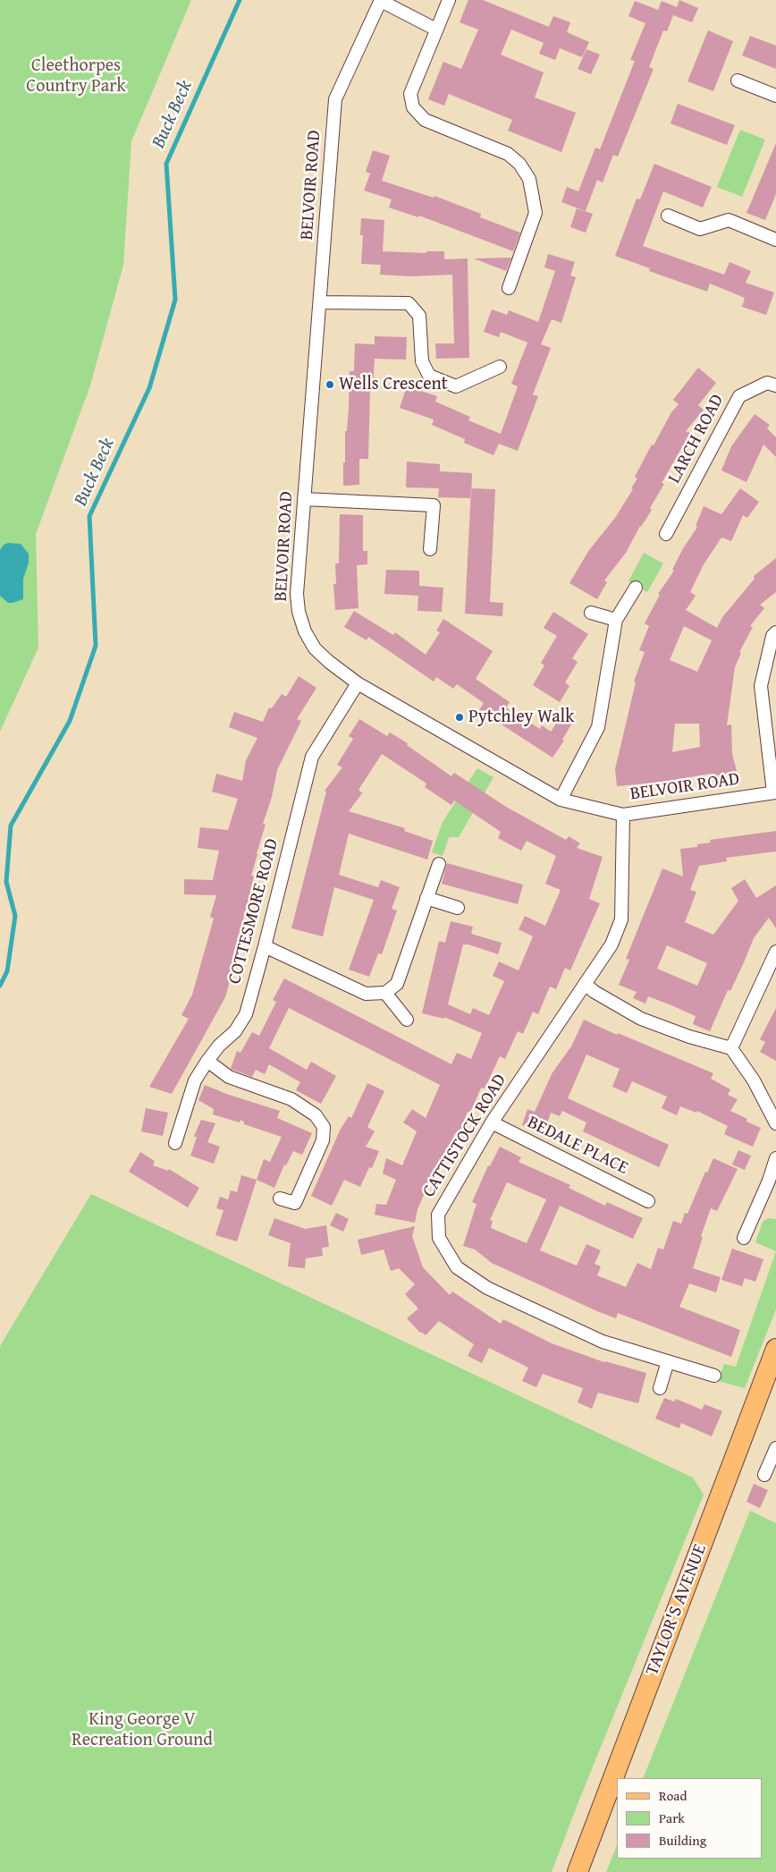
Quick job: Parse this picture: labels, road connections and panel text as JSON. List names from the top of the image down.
{
  "streets": {
    "main road": ["TAYLOR'S AVENUE"],
    "street": [
      "BELVOIR ROAD",
      "LARCH ROAD",
      "COTTESMORE ROAD",
      "CATTISTOCK ROAD",
      "BEDALE PLACE"
    ]
  },
  "crossings": [
    ["BELVOIR ROAD", "COTTESMORE ROAD"],
    ["BELVOIR ROAD", "CATTISTOCK ROAD"],
    ["CATTISTOCK ROAD", "BEDALE PLACE"]
  ],
  "water": ["Buck Beck"],
  "parks": ["Cleethorpes Country Park", "King George V Recreation Ground"],
  "places": ["Wells Crescent", "Pytchley Walk"],
  "legend": ["Road", "Park", "Building"]
}
